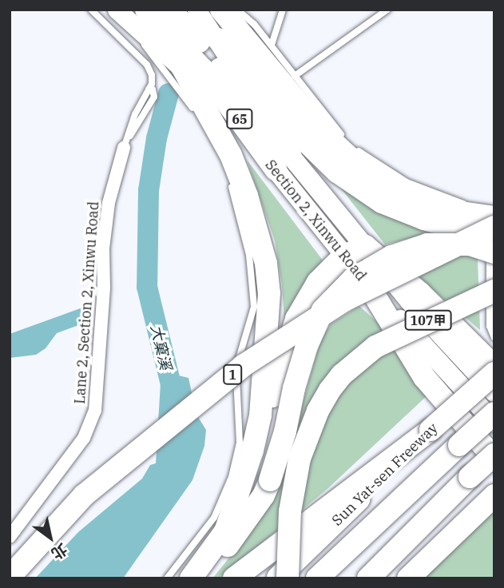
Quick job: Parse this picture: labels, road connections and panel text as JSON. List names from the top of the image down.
{
  "streets": {
    "highway": ["65", "1", "Sun Yat-sen Freeway"],
    "main road": ["Section 2, Xinwu Road", "107甲"],
    "street": ["Lane 2, Section 2, Xinwu Road"]
  },
  "crossings": [
    ["65", "Section 2, Xinwu Road"]
  ],
  "water": ["大窠溪"],
  "north": "bottom right"
}
